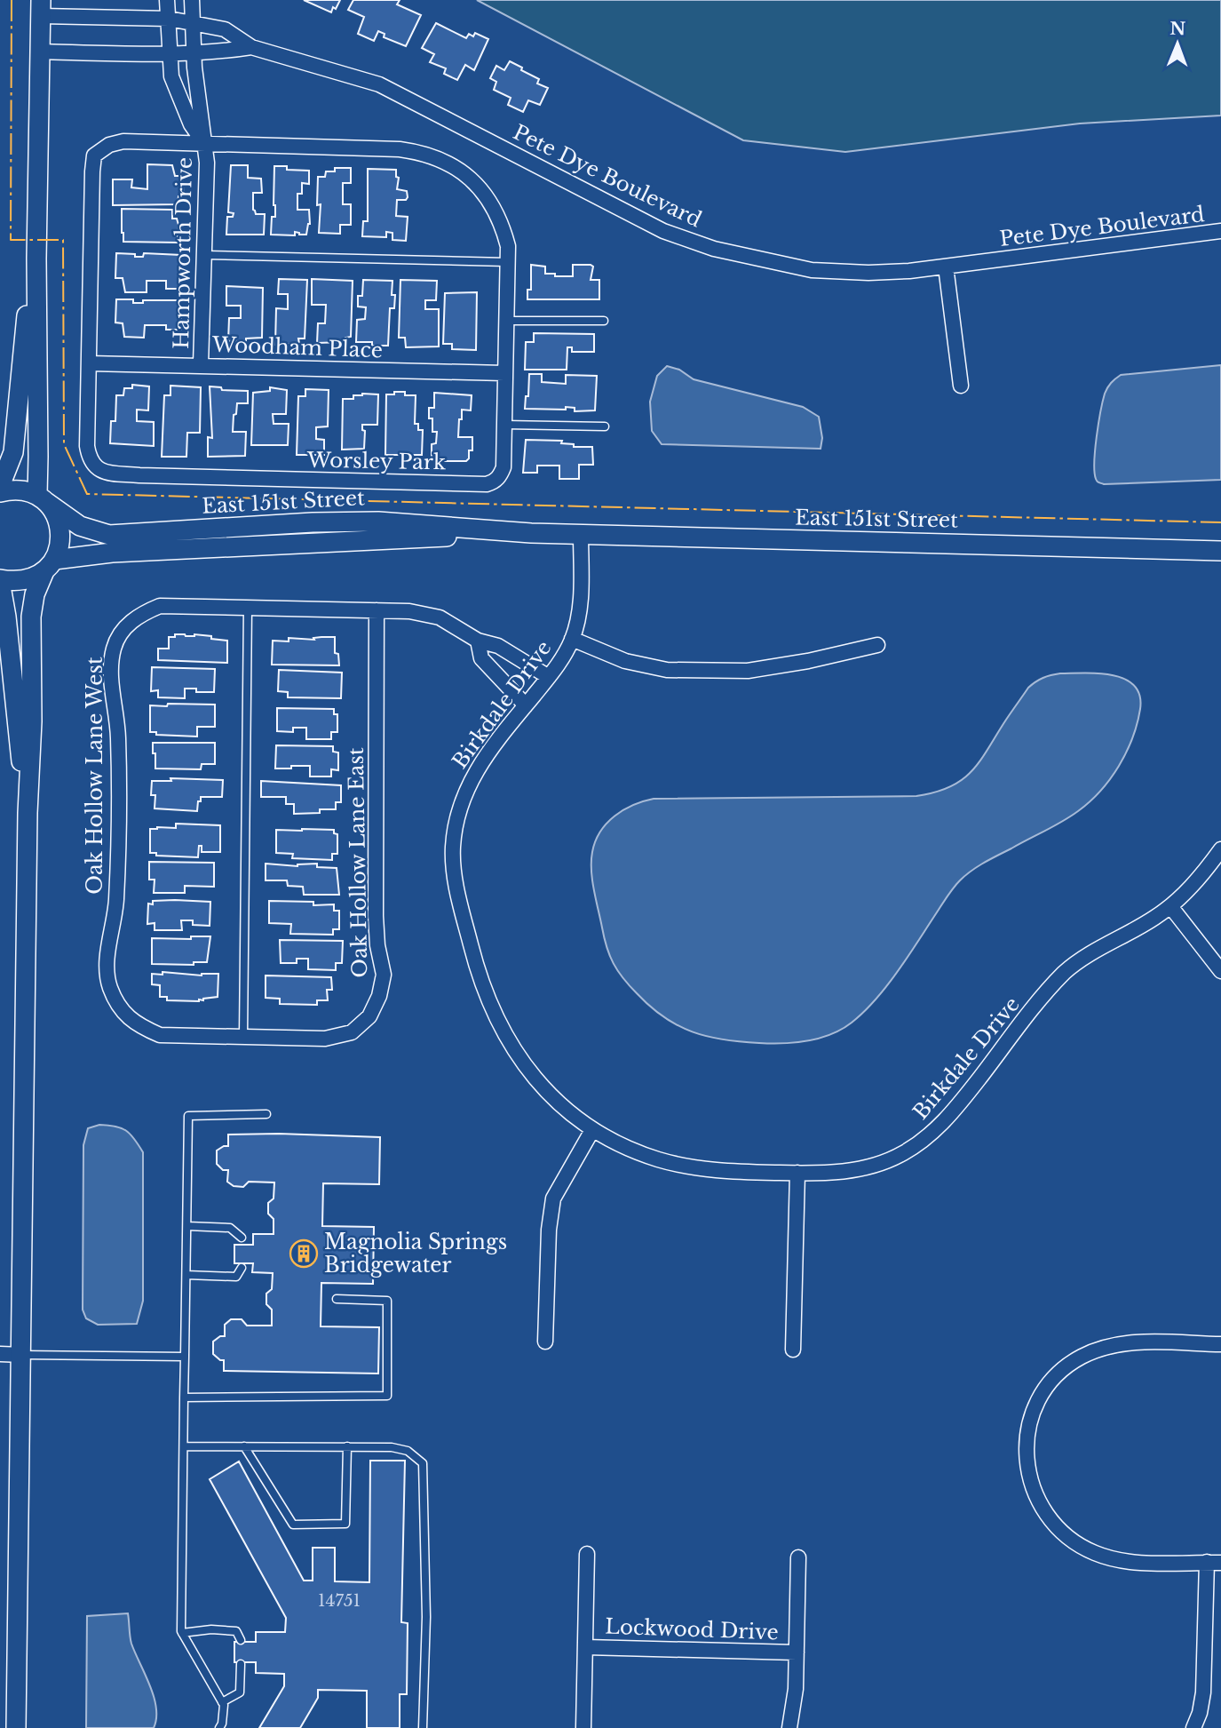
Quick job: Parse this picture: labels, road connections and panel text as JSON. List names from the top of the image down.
{
  "streets": {
    "street": [
      "Pete Dye Boulevard",
      "Hampworth Drive",
      "Woodham Place",
      "Worsley Park",
      "East 151st Street",
      "Birkdale Drive",
      "Oak Hollow Lane West",
      "Oak Hollow Lane East",
      "Lockwood Drive"
    ]
  },
  "crossings": [
    ["Pete Dye Boulevard", "Hampworth Drive"],
    ["Hampworth Drive", "Woodham Place"],
    ["Hampworth Drive", "Worsley Park"],
    ["Woodham Place", "Worsley Park"],
    ["East 151st Street", "Birkdale Drive"],
    ["Birkdale Drive", "Oak Hollow Lane West"],
    ["Oak Hollow Lane West", "Oak Hollow Lane East"]
  ],
  "places": {
    "building": ["Magnolia Springs Bridgewater"]
  },
  "house_numbers": ["14751"],
  "north": "top"
}
